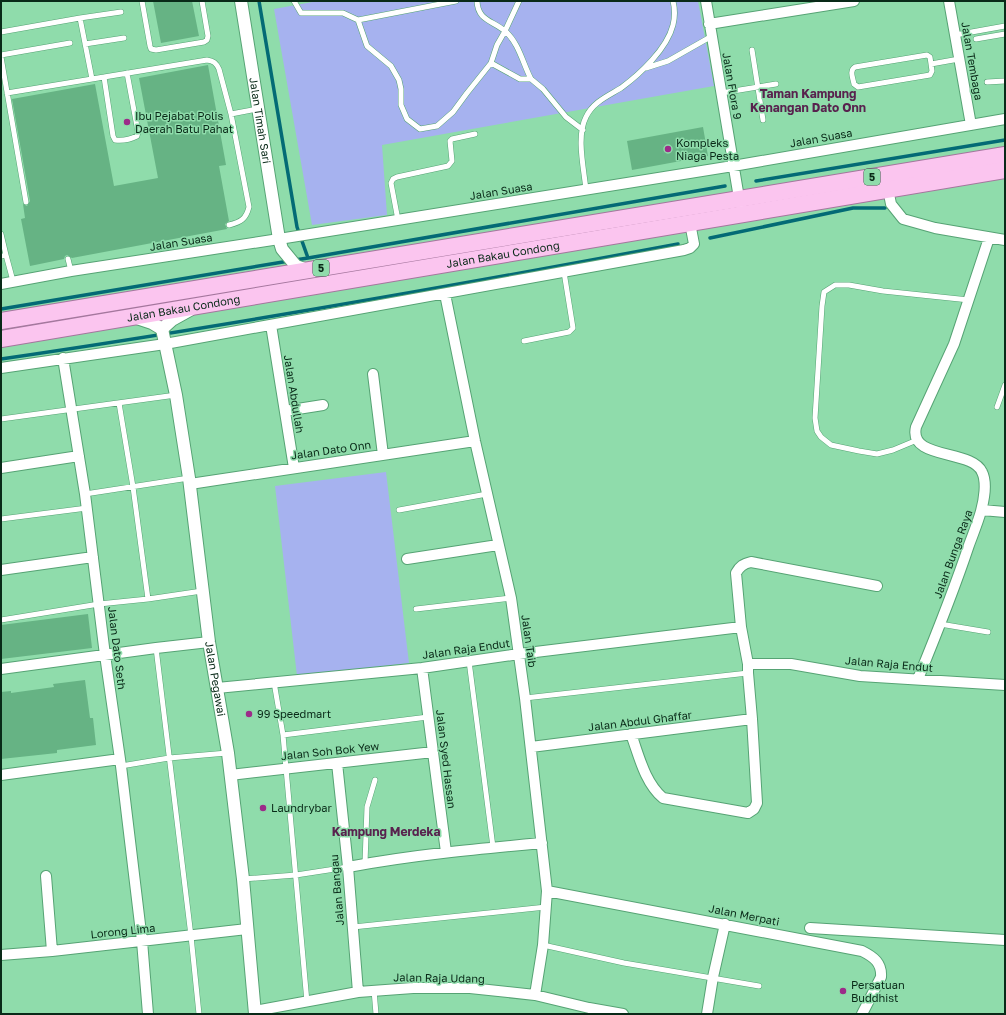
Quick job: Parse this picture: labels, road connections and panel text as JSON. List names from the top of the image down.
{
  "streets": {
    "main road": ["5", "Jalan Bakau Condong"],
    "street": [
      "Jalan Tembaga",
      "Jalan Flora 9",
      "Jalan Timah Sari",
      "Jalan Suasa",
      "Jalan Abdullah",
      "Jalan Dato Onn",
      "Jalan Bunga Raya",
      "Jalan Taib",
      "Jalan Dato Seth",
      "Jalan Raja Endut",
      "Jalan Pegawai",
      "Jalan Abdul Ghaffar",
      "Jalan Soh Bok Yew",
      "Jalan Syed Hassan",
      "Jalan Bangau",
      "Jalan Merpati",
      "Lorong Lima",
      "Jalan Raja Udang"
    ]
  },
  "crossings": [
    ["Jalan Tembaga", "Jalan Suasa"],
    ["Jalan Flora 9", "Jalan Suasa"],
    ["Jalan Flora 9", "Jalan Bakau Condong"],
    ["Jalan Timah Sari", "Jalan Suasa"],
    ["Jalan Abdullah", "Jalan Dato Onn"],
    ["Jalan Dato Onn", "Jalan Taib"],
    ["Jalan Dato Onn", "Jalan Pegawai"],
    ["Jalan Bunga Raya", "Jalan Raja Endut"],
    ["Jalan Taib", "Jalan Raja Endut"],
    ["Jalan Taib", "Jalan Abdul Ghaffar"],
    ["Jalan Taib", "Jalan Merpati"],
    ["Jalan Taib", "Jalan Raja Udang"],
    ["Jalan Dato Seth", "Lorong Lima"],
    ["Jalan Raja Endut", "Jalan Pegawai"],
    ["Jalan Raja Endut", "Jalan Syed Hassan"],
    ["Jalan Pegawai", "Jalan Soh Bok Yew"],
    ["Jalan Pegawai", "Lorong Lima"],
    ["Jalan Pegawai", "Jalan Raja Udang"],
    ["Jalan Soh Bok Yew", "Jalan Syed Hassan"],
    ["Jalan Soh Bok Yew", "Jalan Bangau"],
    ["Jalan Bangau", "Jalan Raja Udang"]
  ],
  "districts": ["Taman Kampung Kenangan Dato Onn", "Kampung Merdeka"],
  "places": [
    "Ibu Pejabat Polis Daerah Batu Pahat",
    "Kompleks Niaga Pesta",
    "99 Speedmart",
    "Laundrybar",
    "Persatuan Buddhist"
  ]
}
